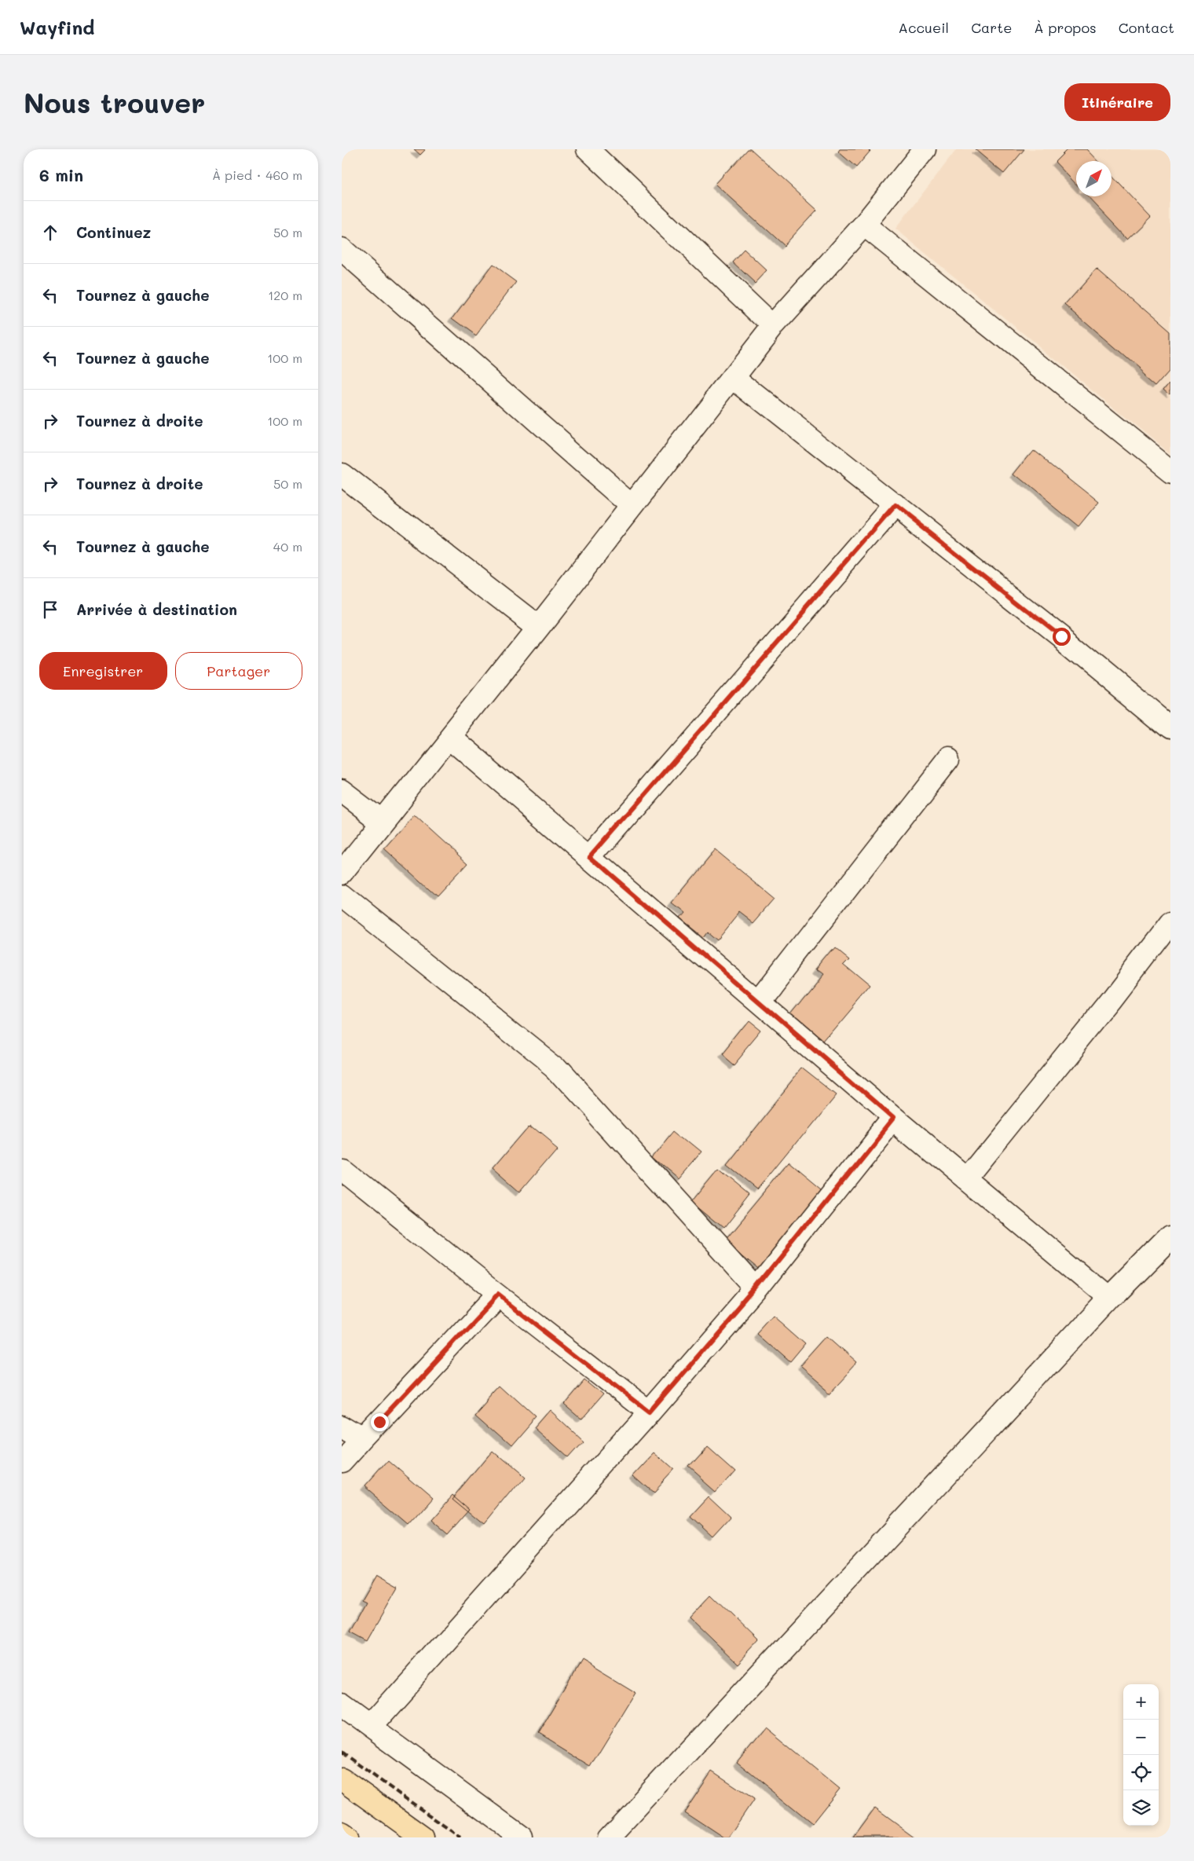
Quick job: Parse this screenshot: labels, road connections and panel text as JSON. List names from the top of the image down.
{
  "north": "top right",
  "page": {
    "header": "Wayfind",
    "nav": [
      "Accueil",
      "Carte",
      "À propos",
      "Contact"
    ],
    "buttons": [
      "Itinéraire",
      ["Enregistrer", "Partager"]
    ],
    "title": "Nous trouver",
    "heading": ["6 min", "À pied · 460 m"],
    "list": [
      ["Continuez", "50 m"],
      ["Tournez à gauche", "120 m"],
      ["Tournez à gauche", "100 m"],
      ["Tournez à droite", "100 m"],
      ["Tournez à droite", "50 m"],
      ["Tournez à gauche", "40 m"],
      "Arrivée à destination"
    ],
    "map_buttons": ["+", "−"]
  }
}
